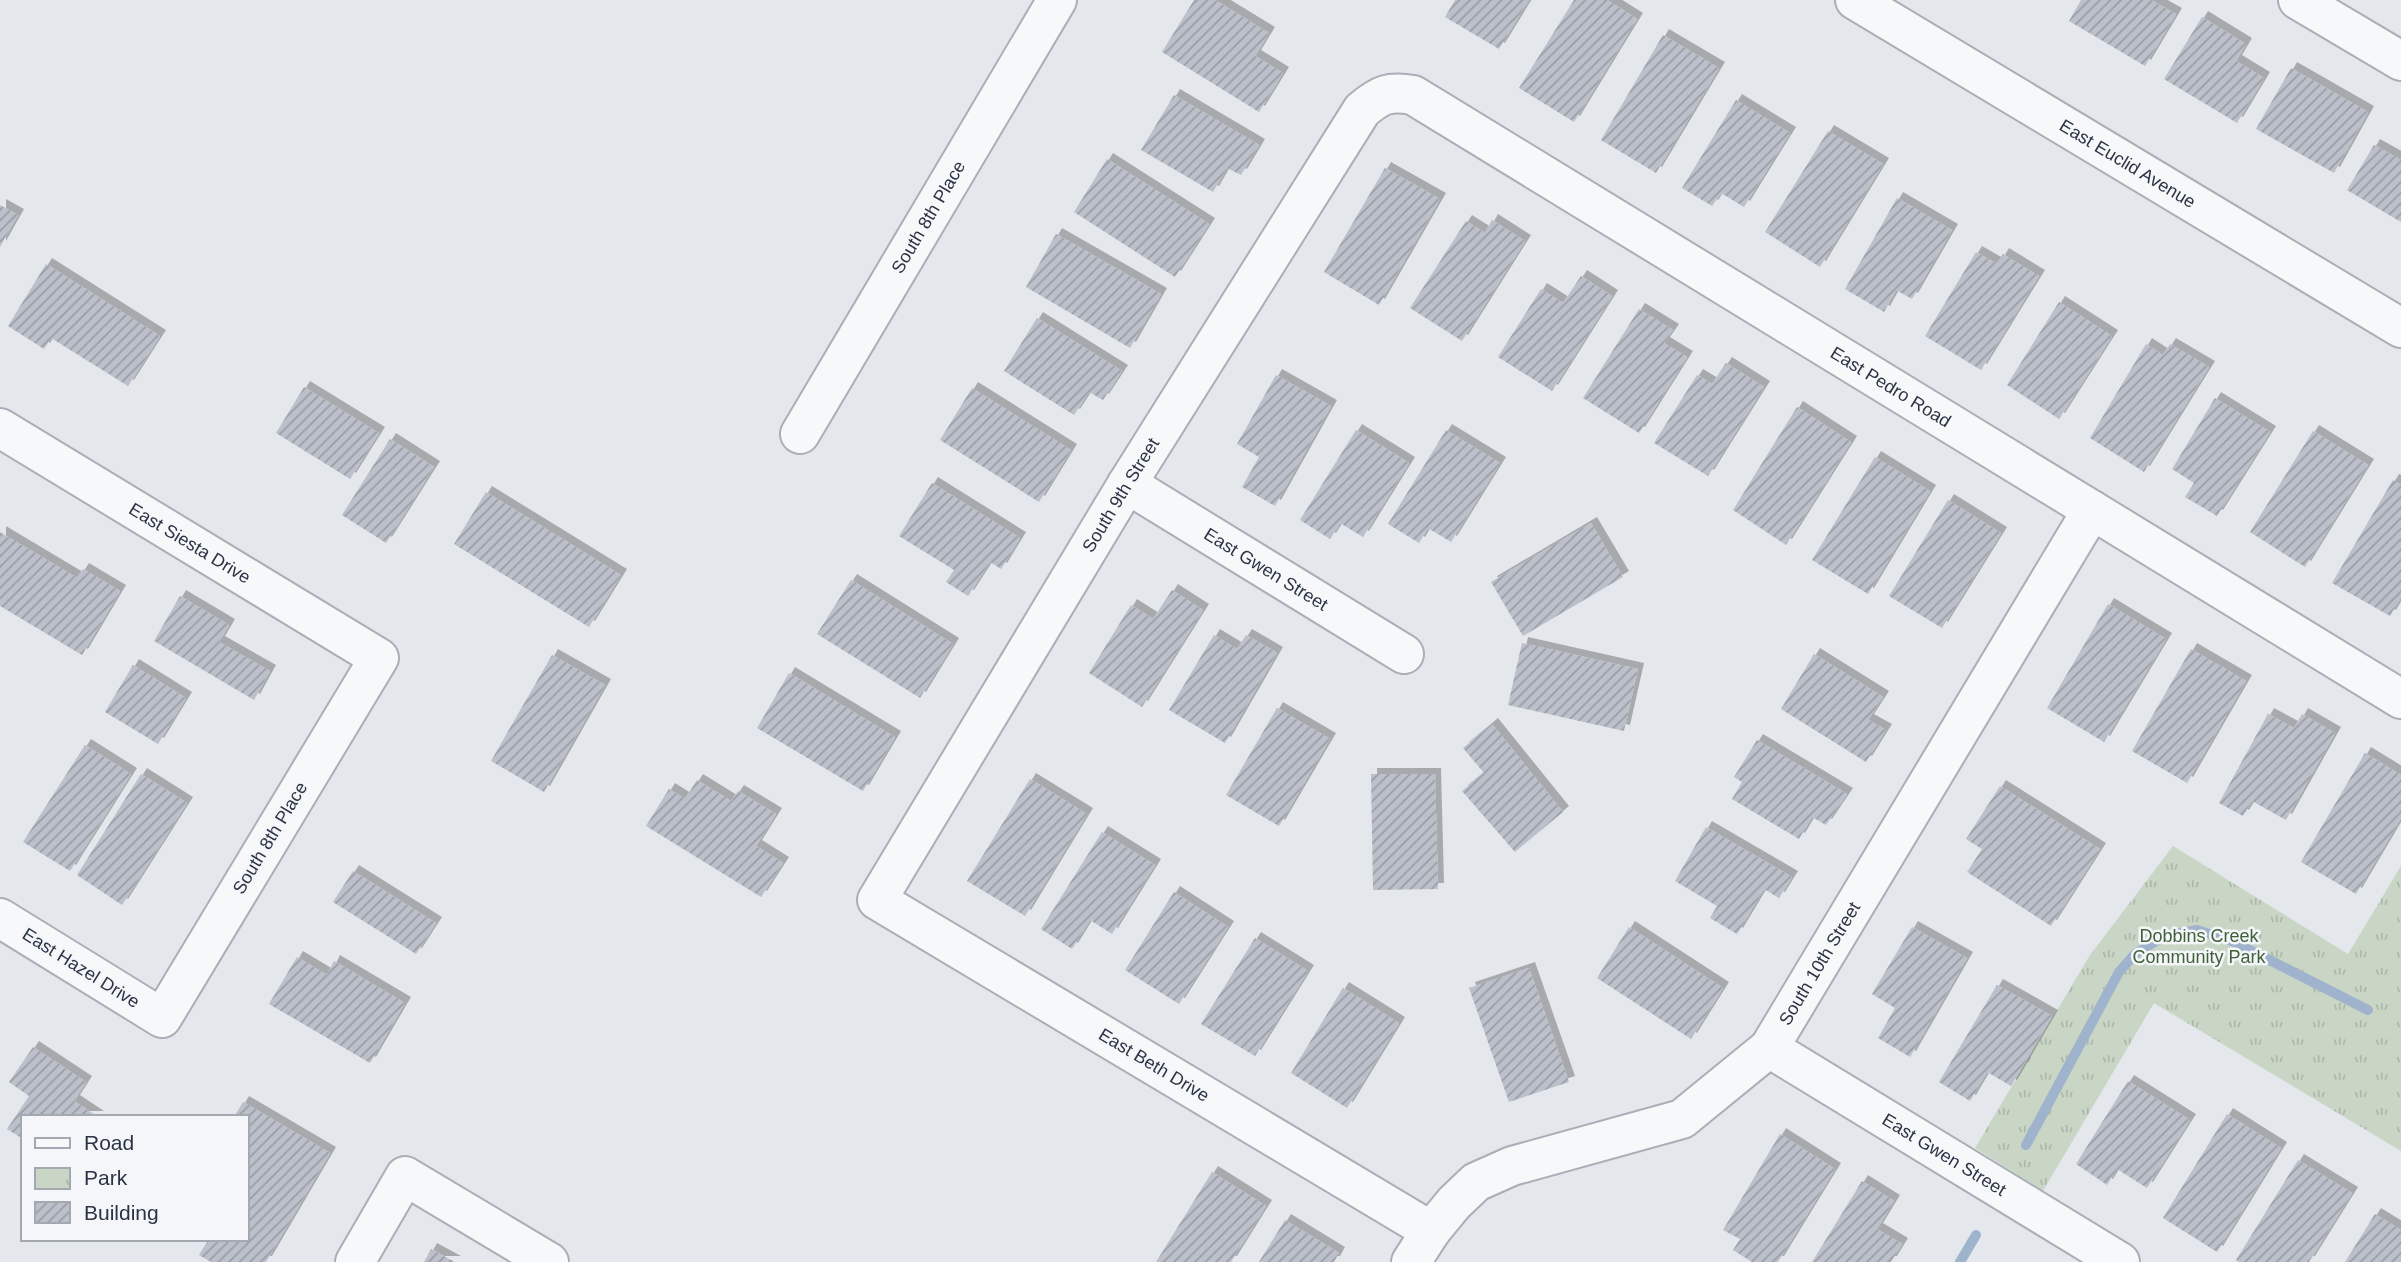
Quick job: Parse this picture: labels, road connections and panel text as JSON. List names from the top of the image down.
{
  "streets": {
    "street": [
      "East Euclid Avenue",
      "South 8th Place",
      "East Pedro Road",
      "South 9th Street",
      "East Siesta Drive",
      "East Gwen Street",
      "South 10th Street",
      "East Hazel Drive",
      "East Beth Drive"
    ]
  },
  "crossings": [
    ["South 8th Place", "East Siesta Drive"],
    ["South 8th Place", "East Hazel Drive"],
    ["East Pedro Road", "South 9th Street"],
    ["East Pedro Road", "South 10th Street"],
    ["South 9th Street", "East Gwen Street"],
    ["South 9th Street", "East Beth Drive"],
    ["East Gwen Street", "South 10th Street"],
    ["South 10th Street", "East Beth Drive"]
  ],
  "parks": ["Dobbins Creek Community Park"],
  "legend": ["Road", "Park", "Building"]
}
